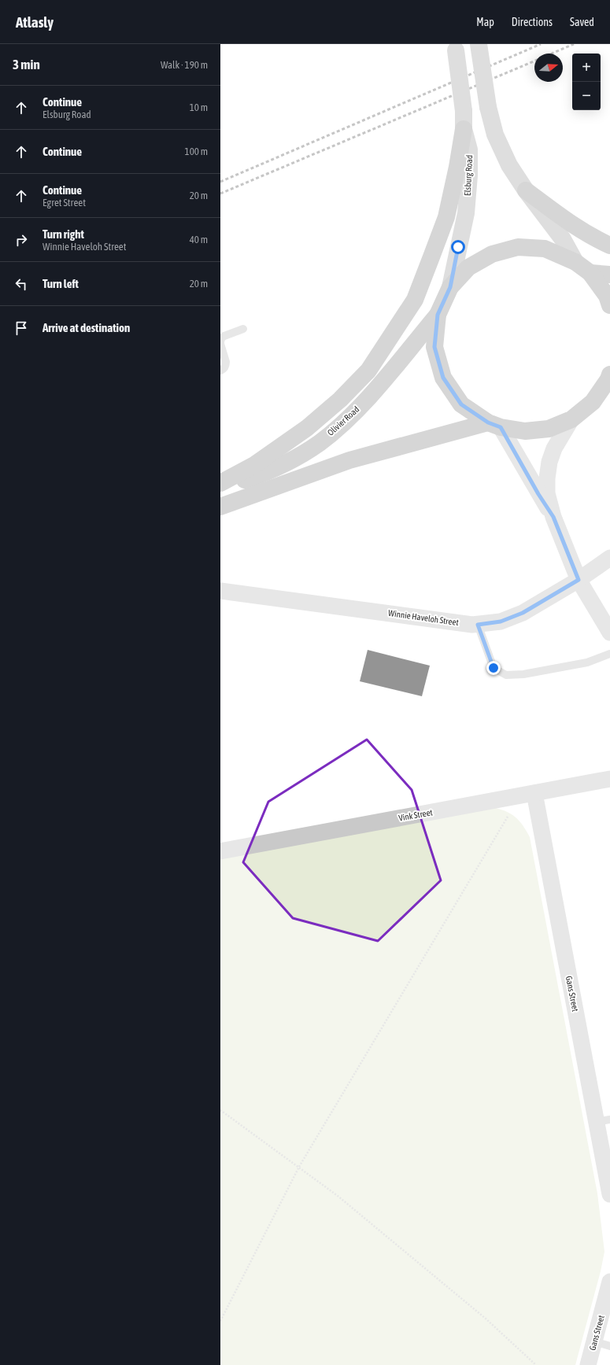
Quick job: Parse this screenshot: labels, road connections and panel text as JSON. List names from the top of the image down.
{
  "streets": {
    "main road": ["Elsburg Road", "Olivier Road"],
    "street": ["Winnie Haveloh Street", "Vink Street", "Gans Street"]
  },
  "crossings": [
    ["Vink Street", "Gans Street"]
  ],
  "north": "right",
  "page": {
    "header": "Atlasly",
    "nav": ["Map", "Directions", "Saved"],
    "heading": ["3 min", "Walk · 190 m"],
    "map_buttons": ["+", "−"],
    "list": [
      ["Continue", "Elsburg Road", "10 m"],
      ["Continue", "100 m"],
      ["Continue", "Egret Street", "20 m"],
      ["Turn right", "Winnie Haveloh Street", "40 m"],
      ["Turn left", "20 m"],
      "Arrive at destination"
    ]
  }
}
